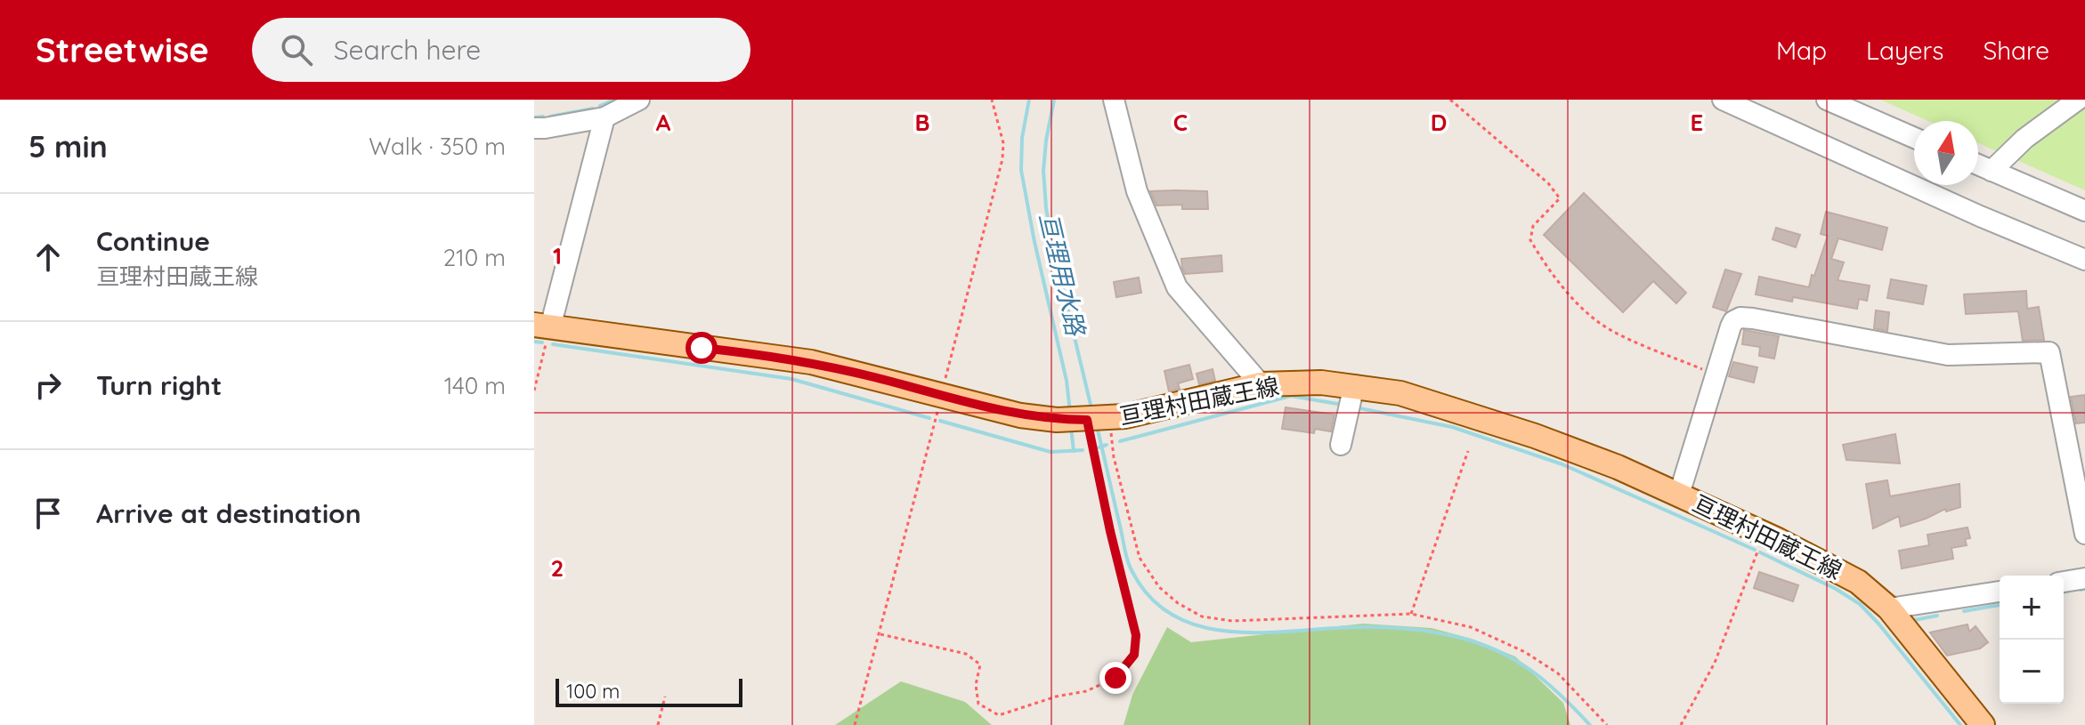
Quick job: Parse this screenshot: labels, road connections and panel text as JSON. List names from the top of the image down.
{
  "streets": {
    "main road": ["亘理村田蔵王線"]
  },
  "water": ["亘理用水路"],
  "scale_bar": "100 m",
  "north": "top",
  "page": {
    "header": "Streetwise",
    "search": "Search here",
    "nav": ["Map", "Layers", "Share"],
    "heading": ["5 min", "Walk · 350 m"],
    "list": [
      ["Continue", "亘理村田蔵王線", "210 m"],
      ["Turn right", "140 m"],
      "Arrive at destination"
    ],
    "map_buttons": ["+", "−"],
    "scale": "100 m"
  },
  "grid": {
    "columns": [
      "A",
      "B",
      "C",
      "D",
      "E"
    ],
    "rows": ["1", "2"]
  }
}
